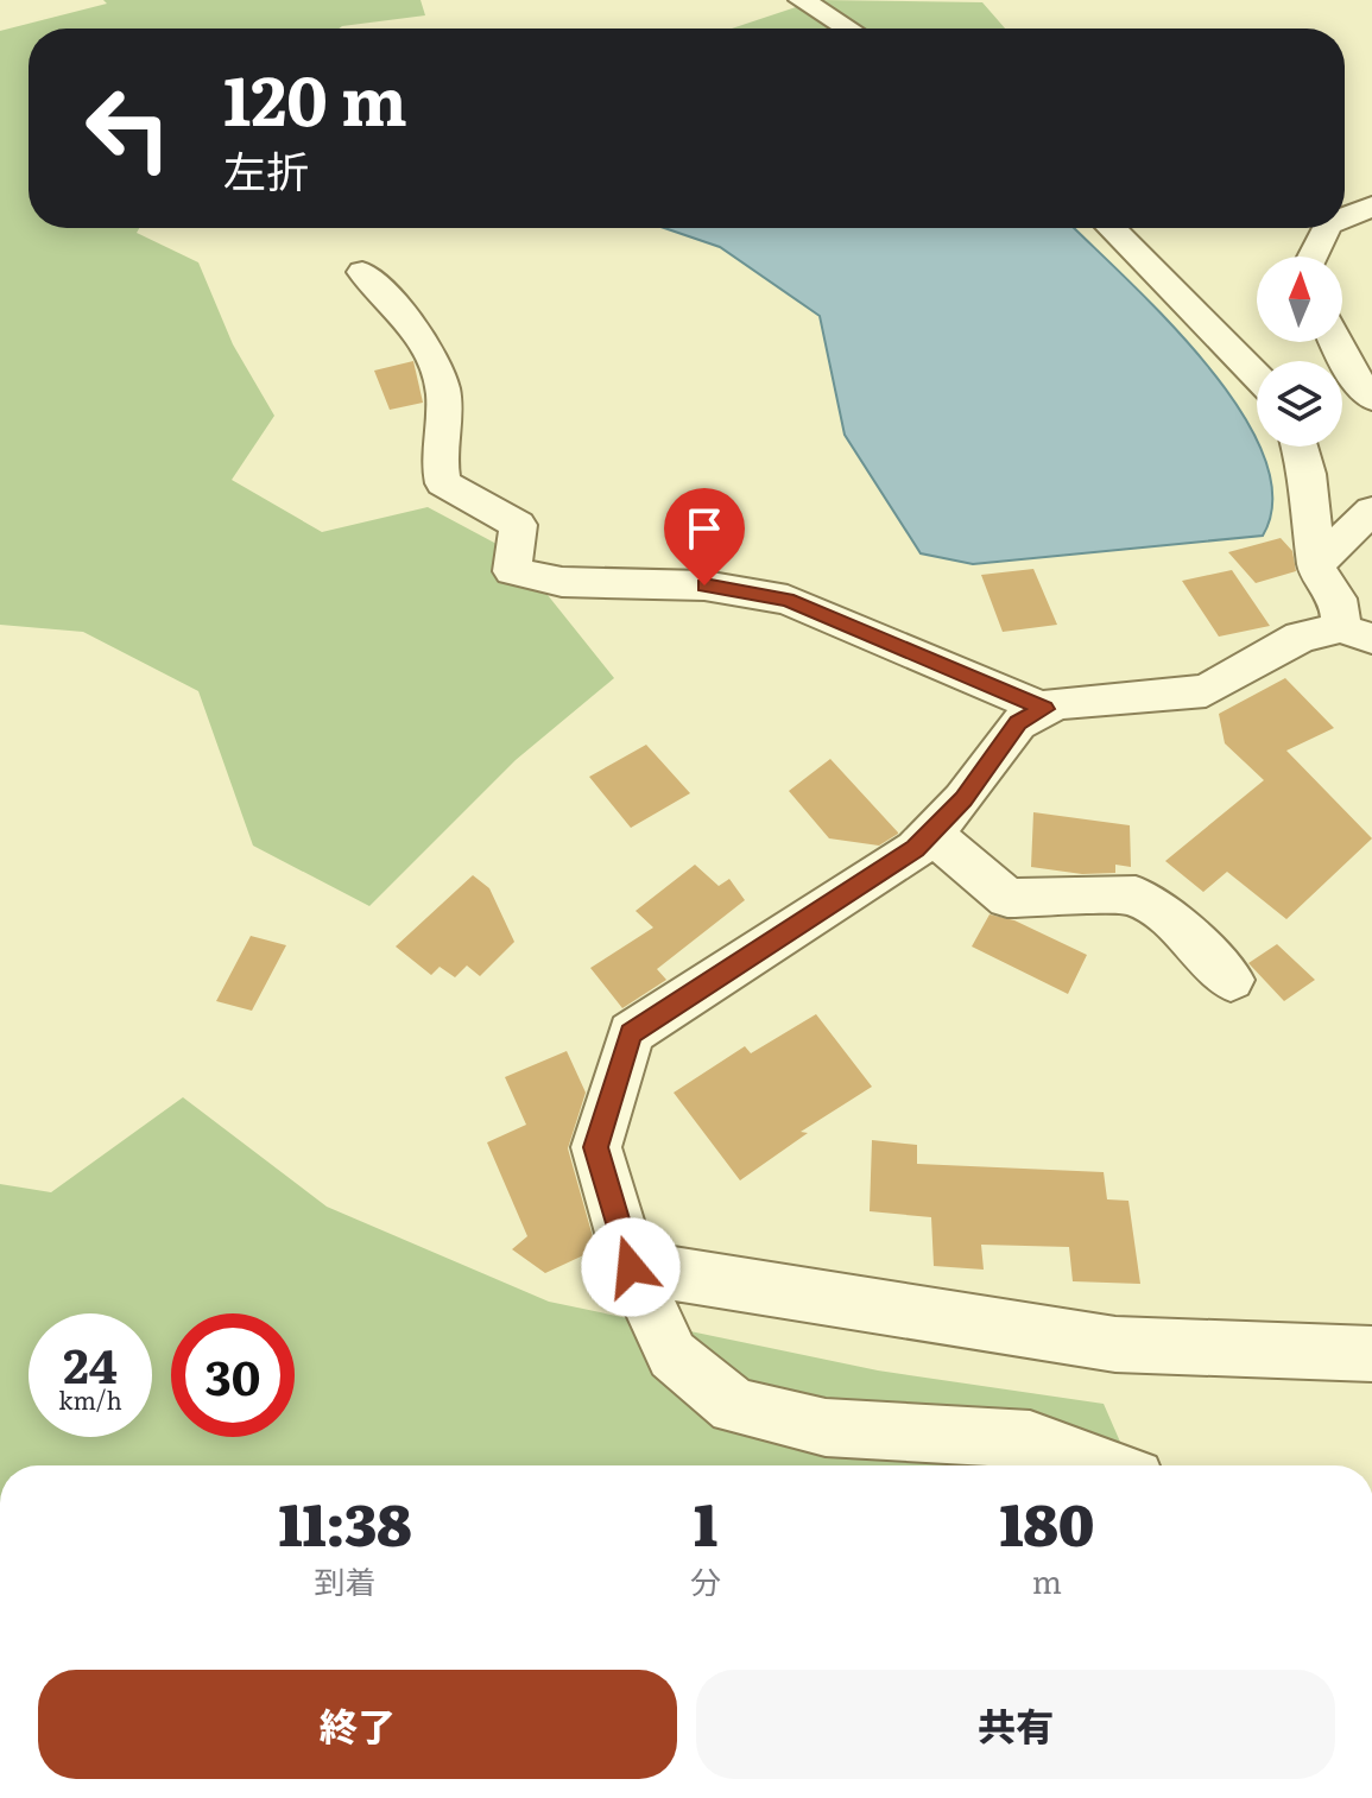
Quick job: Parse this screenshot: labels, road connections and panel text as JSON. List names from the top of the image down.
{
  "north": "top",
  "page": {
    "turn": ["120 m", "左折"],
    "speed": "24 km/h",
    "limit": "30",
    "eta": [
      "11:38",
      "到着",
      "1",
      "分",
      "180",
      "m"
    ],
    "buttons": ["終了", "共有"]
  }
}
